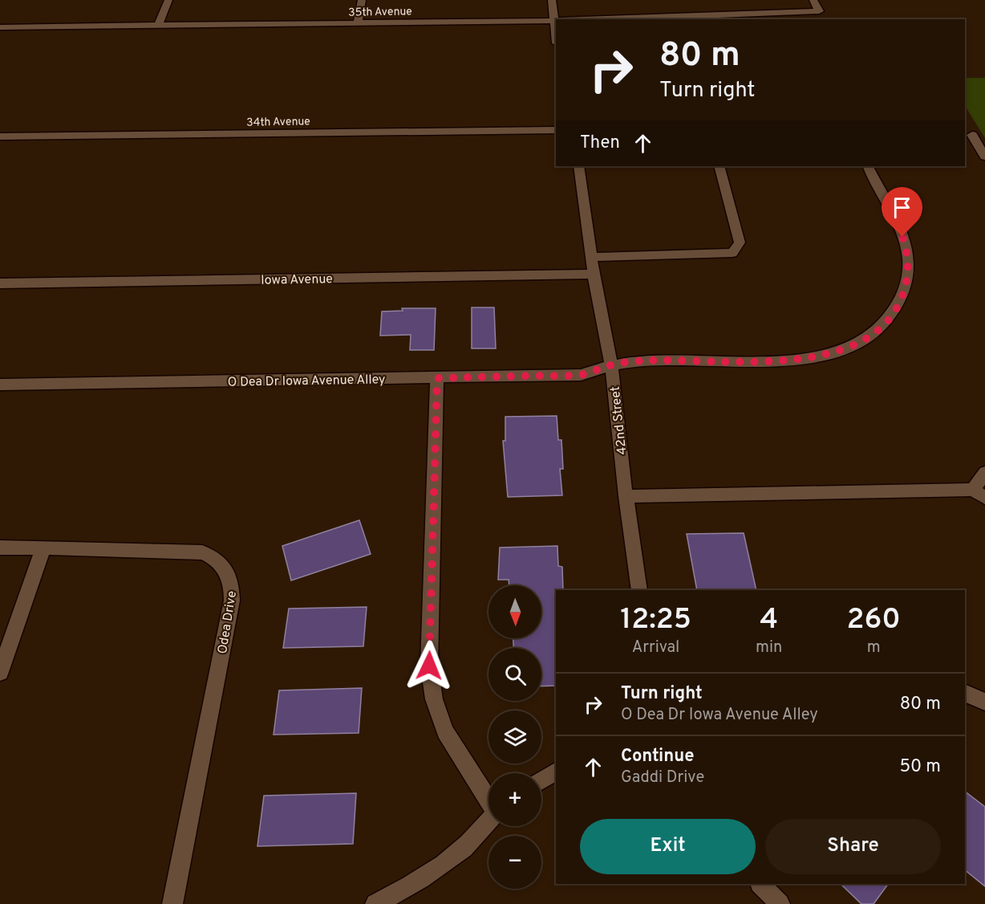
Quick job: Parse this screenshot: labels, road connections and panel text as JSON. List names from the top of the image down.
{
  "streets": {
    "street": [
      "35th Avenue",
      "34th Avenue",
      "Iowa Avenue",
      "O Dea Dr Iowa Avenue Alley",
      "42nd Street",
      "Odea Drive"
    ]
  },
  "crossings": [
    ["Iowa Avenue", "42nd Street"],
    ["O Dea Dr Iowa Avenue Alley", "42nd Street"]
  ],
  "north": "bottom",
  "page": {
    "turn": ["80 m", "Turn right"],
    "then": "Then",
    "map_buttons": ["+", "−"],
    "eta": [
      "12:25",
      "Arrival",
      "4",
      "min",
      "260",
      "m"
    ],
    "list": [
      {
        "name": "Turn right",
        "note": "O Dea Dr Iowa Avenue Alley",
        "value": "80 m"
      },
      {
        "name": "Continue",
        "note": "Gaddi Drive",
        "value": "50 m"
      }
    ],
    "buttons": ["Exit", "Share"]
  }
}
